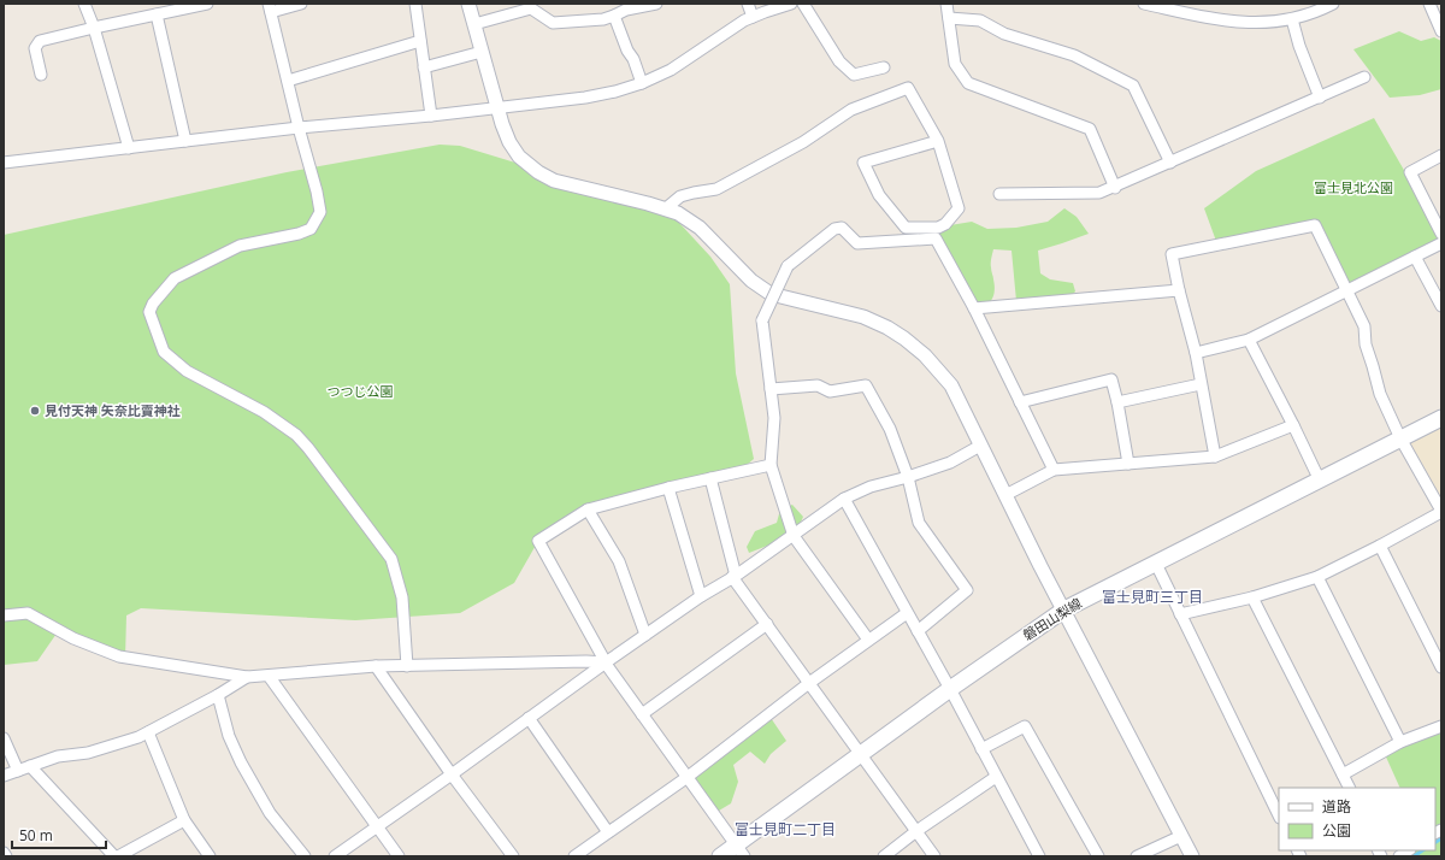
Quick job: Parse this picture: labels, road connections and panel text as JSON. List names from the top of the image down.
{
  "streets": {
    "main road": ["磐田山梨線"]
  },
  "districts": ["富士見町三丁目", "富士見町二丁目"],
  "parks": ["富士見北公園", "つつじ公園"],
  "places": ["見付天神 矢奈比賣神社"],
  "legend": ["道路", "公園"],
  "scale_bar": "50 m"
}
